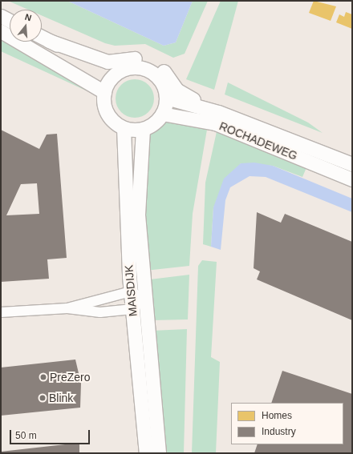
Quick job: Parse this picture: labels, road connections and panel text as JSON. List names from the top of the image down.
{
  "streets": {
    "main road": ["ROCHADEWEG", "MAISDIJK"]
  },
  "crossings": [
    ["ROCHADEWEG", "MAISDIJK"]
  ],
  "places": ["PreZero", "Blink"],
  "legend": ["Homes", "Industry"],
  "scale_bar": "50 m",
  "north": "top"
}
